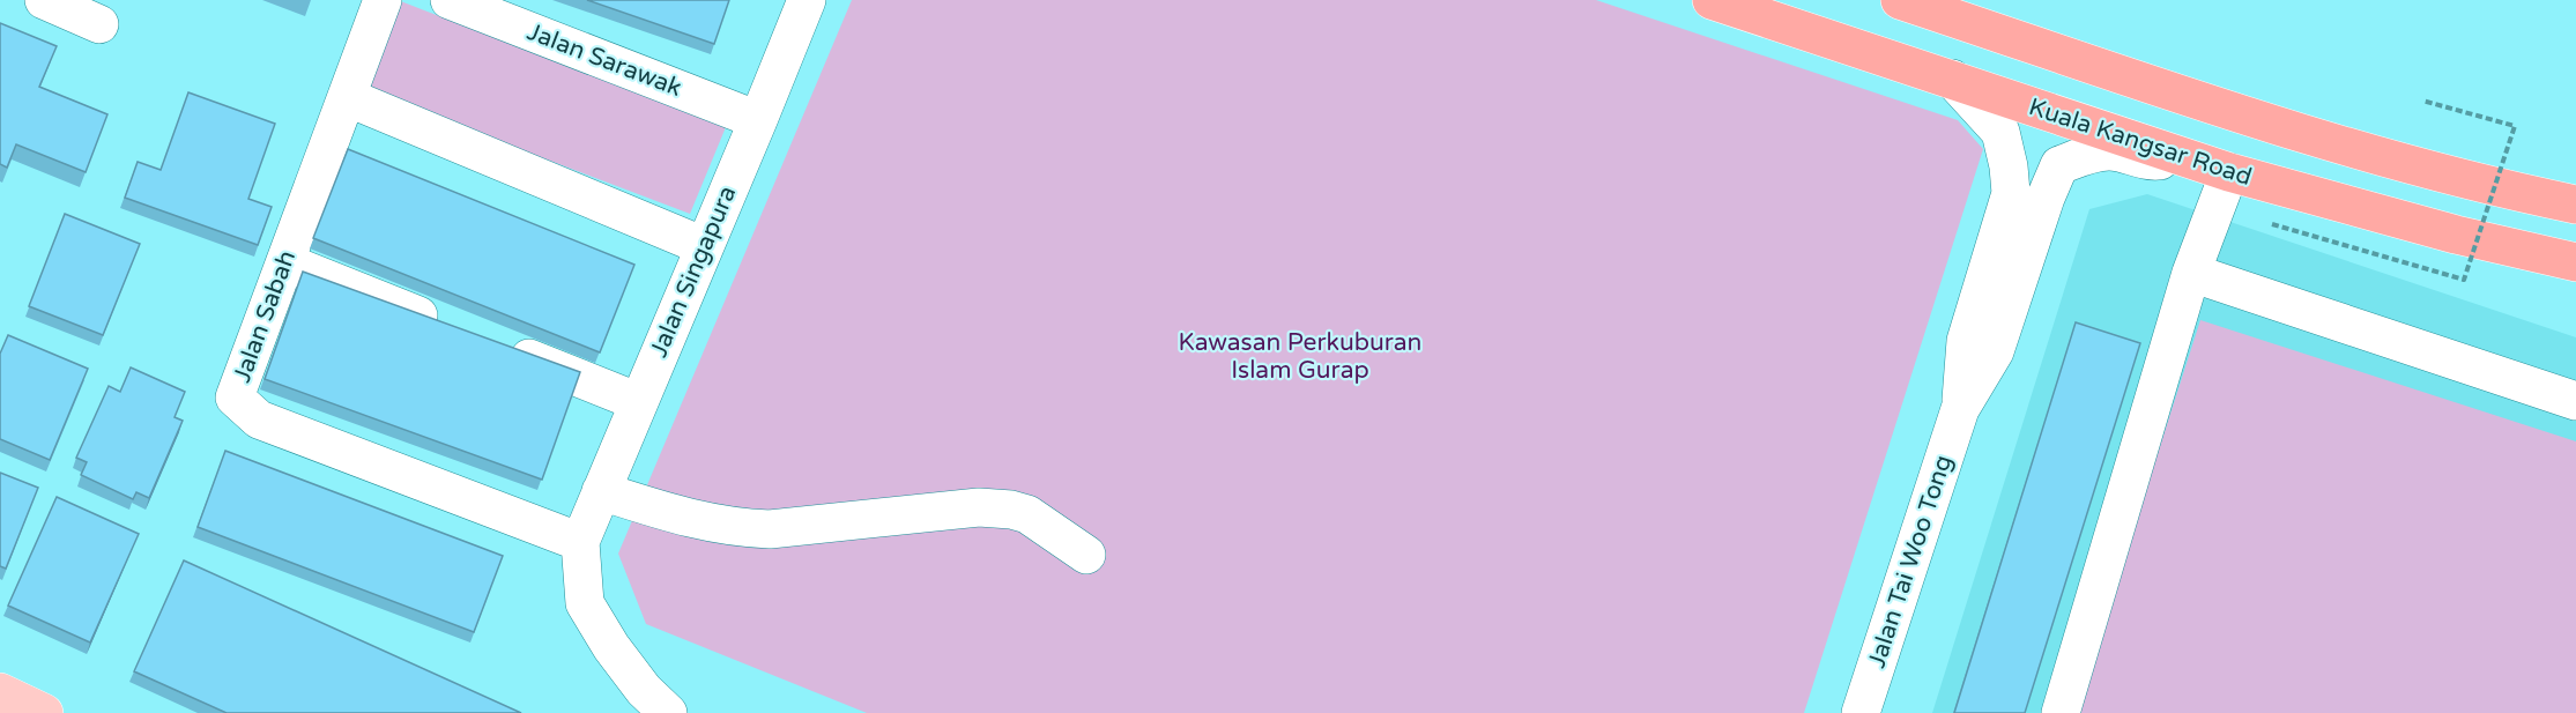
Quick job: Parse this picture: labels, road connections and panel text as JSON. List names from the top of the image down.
{
  "streets": {
    "highway": ["Kuala Kangsar Road"],
    "street": [
      "Jalan Sarawak",
      "Jalan Singapura",
      "Jalan Sabah",
      "Jalan Tai Woo Tong"
    ]
  },
  "crossings": [
    ["Jalan Sarawak", "Jalan Singapura"],
    ["Kuala Kangsar Road", "Jalan Tai Woo Tong"],
    ["Jalan Singapura", "Jalan Sabah"]
  ],
  "parks": ["Kawasan Perkuburan Islam Gurap"]
}
